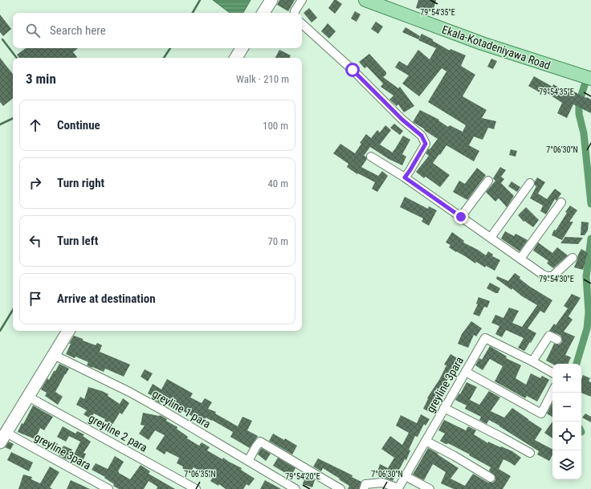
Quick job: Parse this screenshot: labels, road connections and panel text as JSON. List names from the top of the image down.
{
  "streets": {
    "main road": ["Ekala-Kotadeniyawa Road"],
    "street": ["greyline 3para", "greyline 1 para", "greyline 2 para"]
  },
  "page": {
    "search": "Search here",
    "heading": ["3 min", "Walk · 210 m"],
    "list": [
      ["Continue", "100 m"],
      ["Turn right", "40 m"],
      ["Turn left", "70 m"],
      "Arrive at destination"
    ],
    "map_buttons": ["+", "−"]
  },
  "coordinates": [
    "79°54'35\"E",
    "7°06'30\"N",
    "79°54'30\"E",
    "7°06'35\"N",
    "79°54'20\"E"
  ]
}
